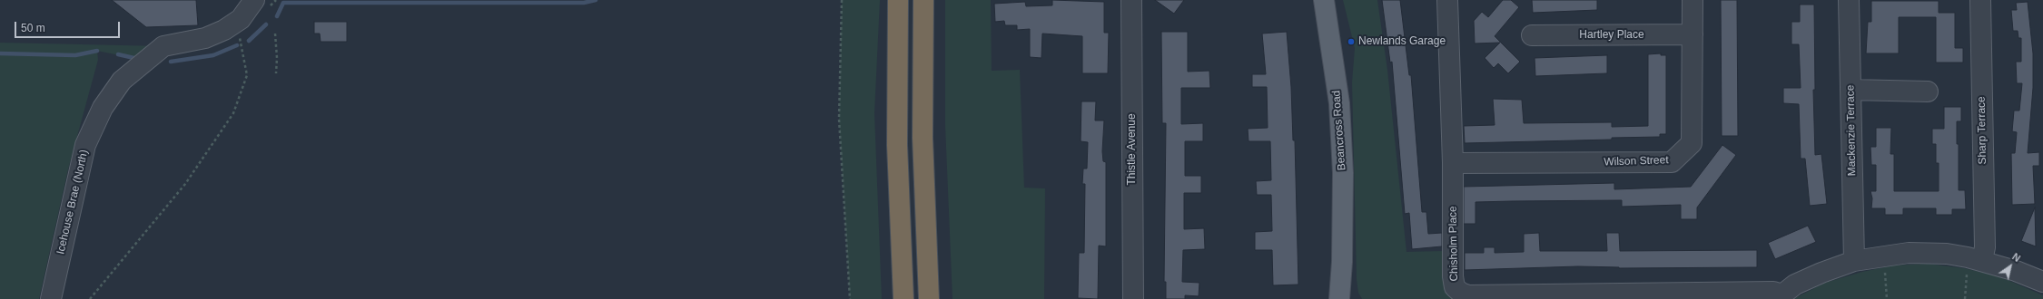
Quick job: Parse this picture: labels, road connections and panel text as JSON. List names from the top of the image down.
{
  "streets": {
    "main road": ["Beancross Road"],
    "street": [
      "Hartley Place",
      "Mackenzie Terrace",
      "Sharp Terrace",
      "Thistle Avenue",
      "Wilson Street",
      "Icehouse Brae (North)",
      "Chisholm Place"
    ]
  },
  "crossings": [
    ["Hartley Place", "Wilson Street"],
    ["Mackenzie Terrace", "Chisholm Place"],
    ["Sharp Terrace", "Chisholm Place"],
    ["Wilson Street", "Chisholm Place"]
  ],
  "places": ["Newlands Garage"],
  "scale_bar": "50 m",
  "north": "top right"
}
